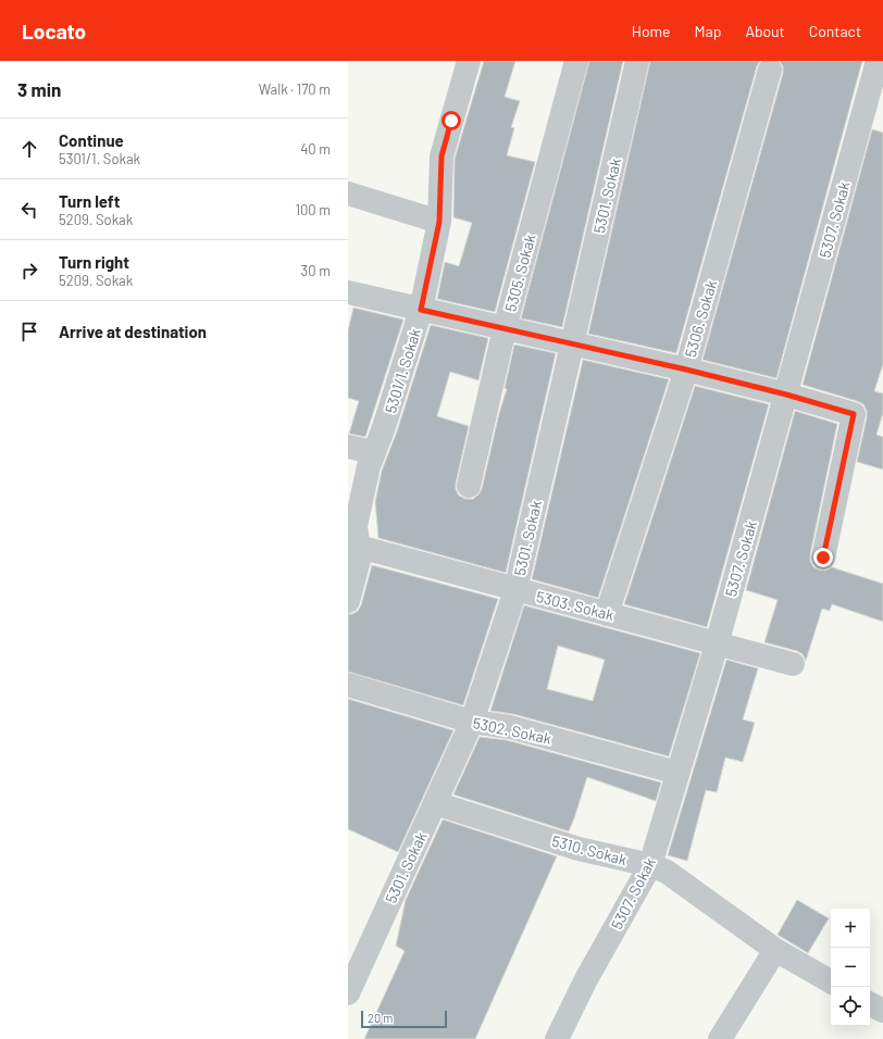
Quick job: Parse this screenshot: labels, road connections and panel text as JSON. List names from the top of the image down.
{
  "streets": {
    "street": [
      "5301. Sokak",
      "5307. Sokak",
      "5305. Sokak",
      "5306. Sokak",
      "5301/1. Sokak",
      "5303. Sokak",
      "5302. Sokak",
      "5310. Sokak"
    ]
  },
  "crossings": [
    ["5301. Sokak", "5303. Sokak"],
    ["5301. Sokak", "5302. Sokak"],
    ["5301. Sokak", "5310. Sokak"],
    ["5307. Sokak", "5303. Sokak"],
    ["5307. Sokak", "5302. Sokak"],
    ["5307. Sokak", "5310. Sokak"],
    ["5306. Sokak", "5303. Sokak"],
    ["5301/1. Sokak", "5303. Sokak"]
  ],
  "scale_bar": "20 m",
  "page": {
    "header": "Locato",
    "nav": [
      "Home",
      "Map",
      "About",
      "Contact"
    ],
    "heading": ["3 min", "Walk · 170 m"],
    "list": [
      ["Continue", "5301/1. Sokak", "40 m"],
      ["Turn left", "5209. Sokak", "100 m"],
      ["Turn right", "5209. Sokak", "30 m"],
      "Arrive at destination"
    ],
    "map_buttons": ["+", "−"],
    "scale": "20 m"
  }
}
